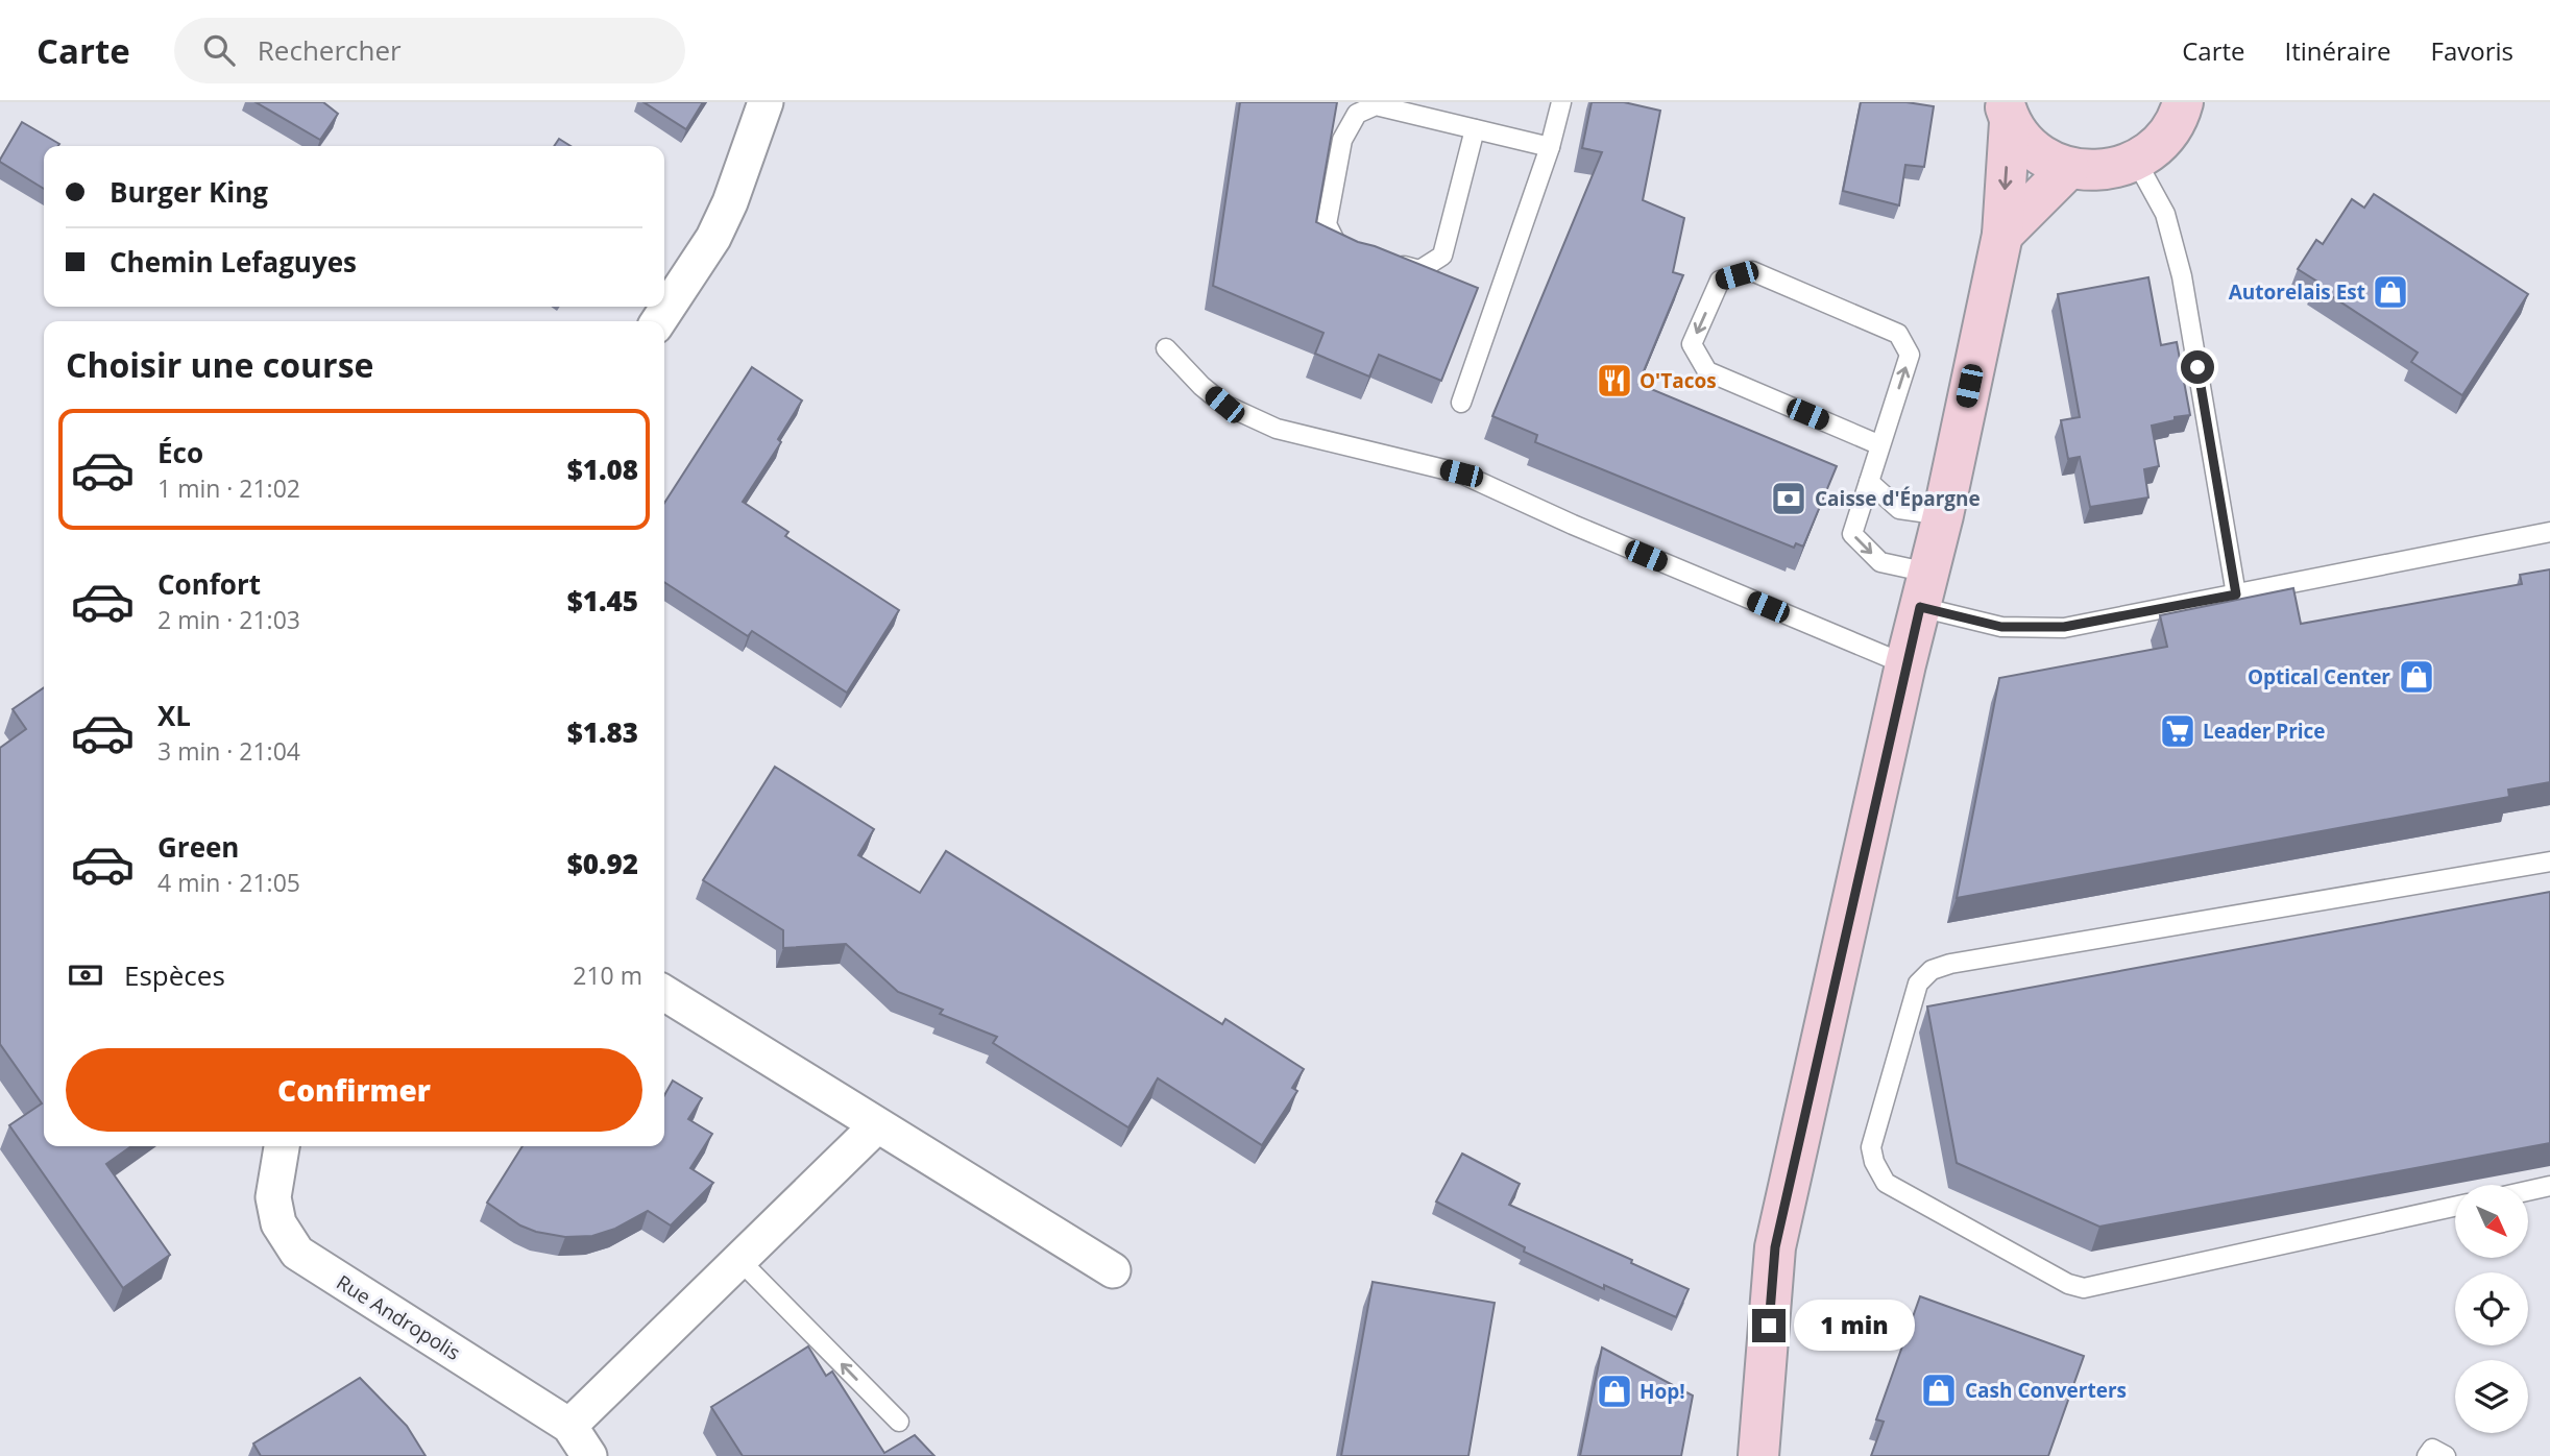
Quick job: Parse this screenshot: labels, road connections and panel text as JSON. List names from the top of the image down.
{
  "streets": {
    "street": ["Rue Andropolis"]
  },
  "places": {
    "shop": [
      "Autorelais Est",
      "Optical Center",
      "Cash Converters",
      "Hop!"
    ],
    "restaurant": ["O'Tacos"],
    "bank": ["Caisse d'Épargne"],
    "supermarket": ["Leader Price"]
  },
  "north": "bottom right",
  "page": {
    "header": "Carte",
    "search": "Rechercher",
    "nav": ["Carte", "Itinéraire", "Favoris"],
    "banner": ["Burger King", "Chemin Lefaguyes"],
    "heading": "Choisir une course",
    "list": [
      {
        "name": "Éco",
        "note": "1 min · 21:02",
        "value": "$1.08"
      },
      {
        "name": "Confort",
        "note": "2 min · 21:03",
        "value": "$1.45"
      },
      {
        "name": "XL",
        "note": "3 min · 21:04",
        "value": "$1.83"
      },
      {
        "name": "Green",
        "note": "4 min · 21:05",
        "value": "$0.92"
      }
    ],
    "pay": ["Espèces", "210 m"],
    "buttons": "Confirmer",
    "bubble": "1 min"
  }
}
